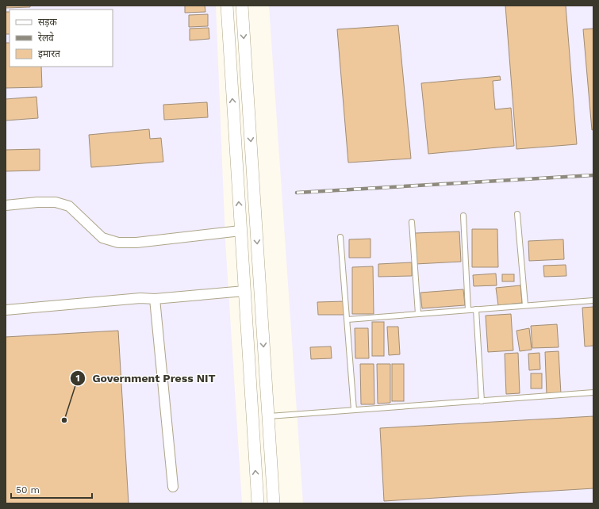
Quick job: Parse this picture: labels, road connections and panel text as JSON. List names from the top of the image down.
{
  "places": ["Government Press NIT"],
  "legend": ["सड़क", "रेलवे", "इमारत"],
  "scale_bar": "50 m"
}
